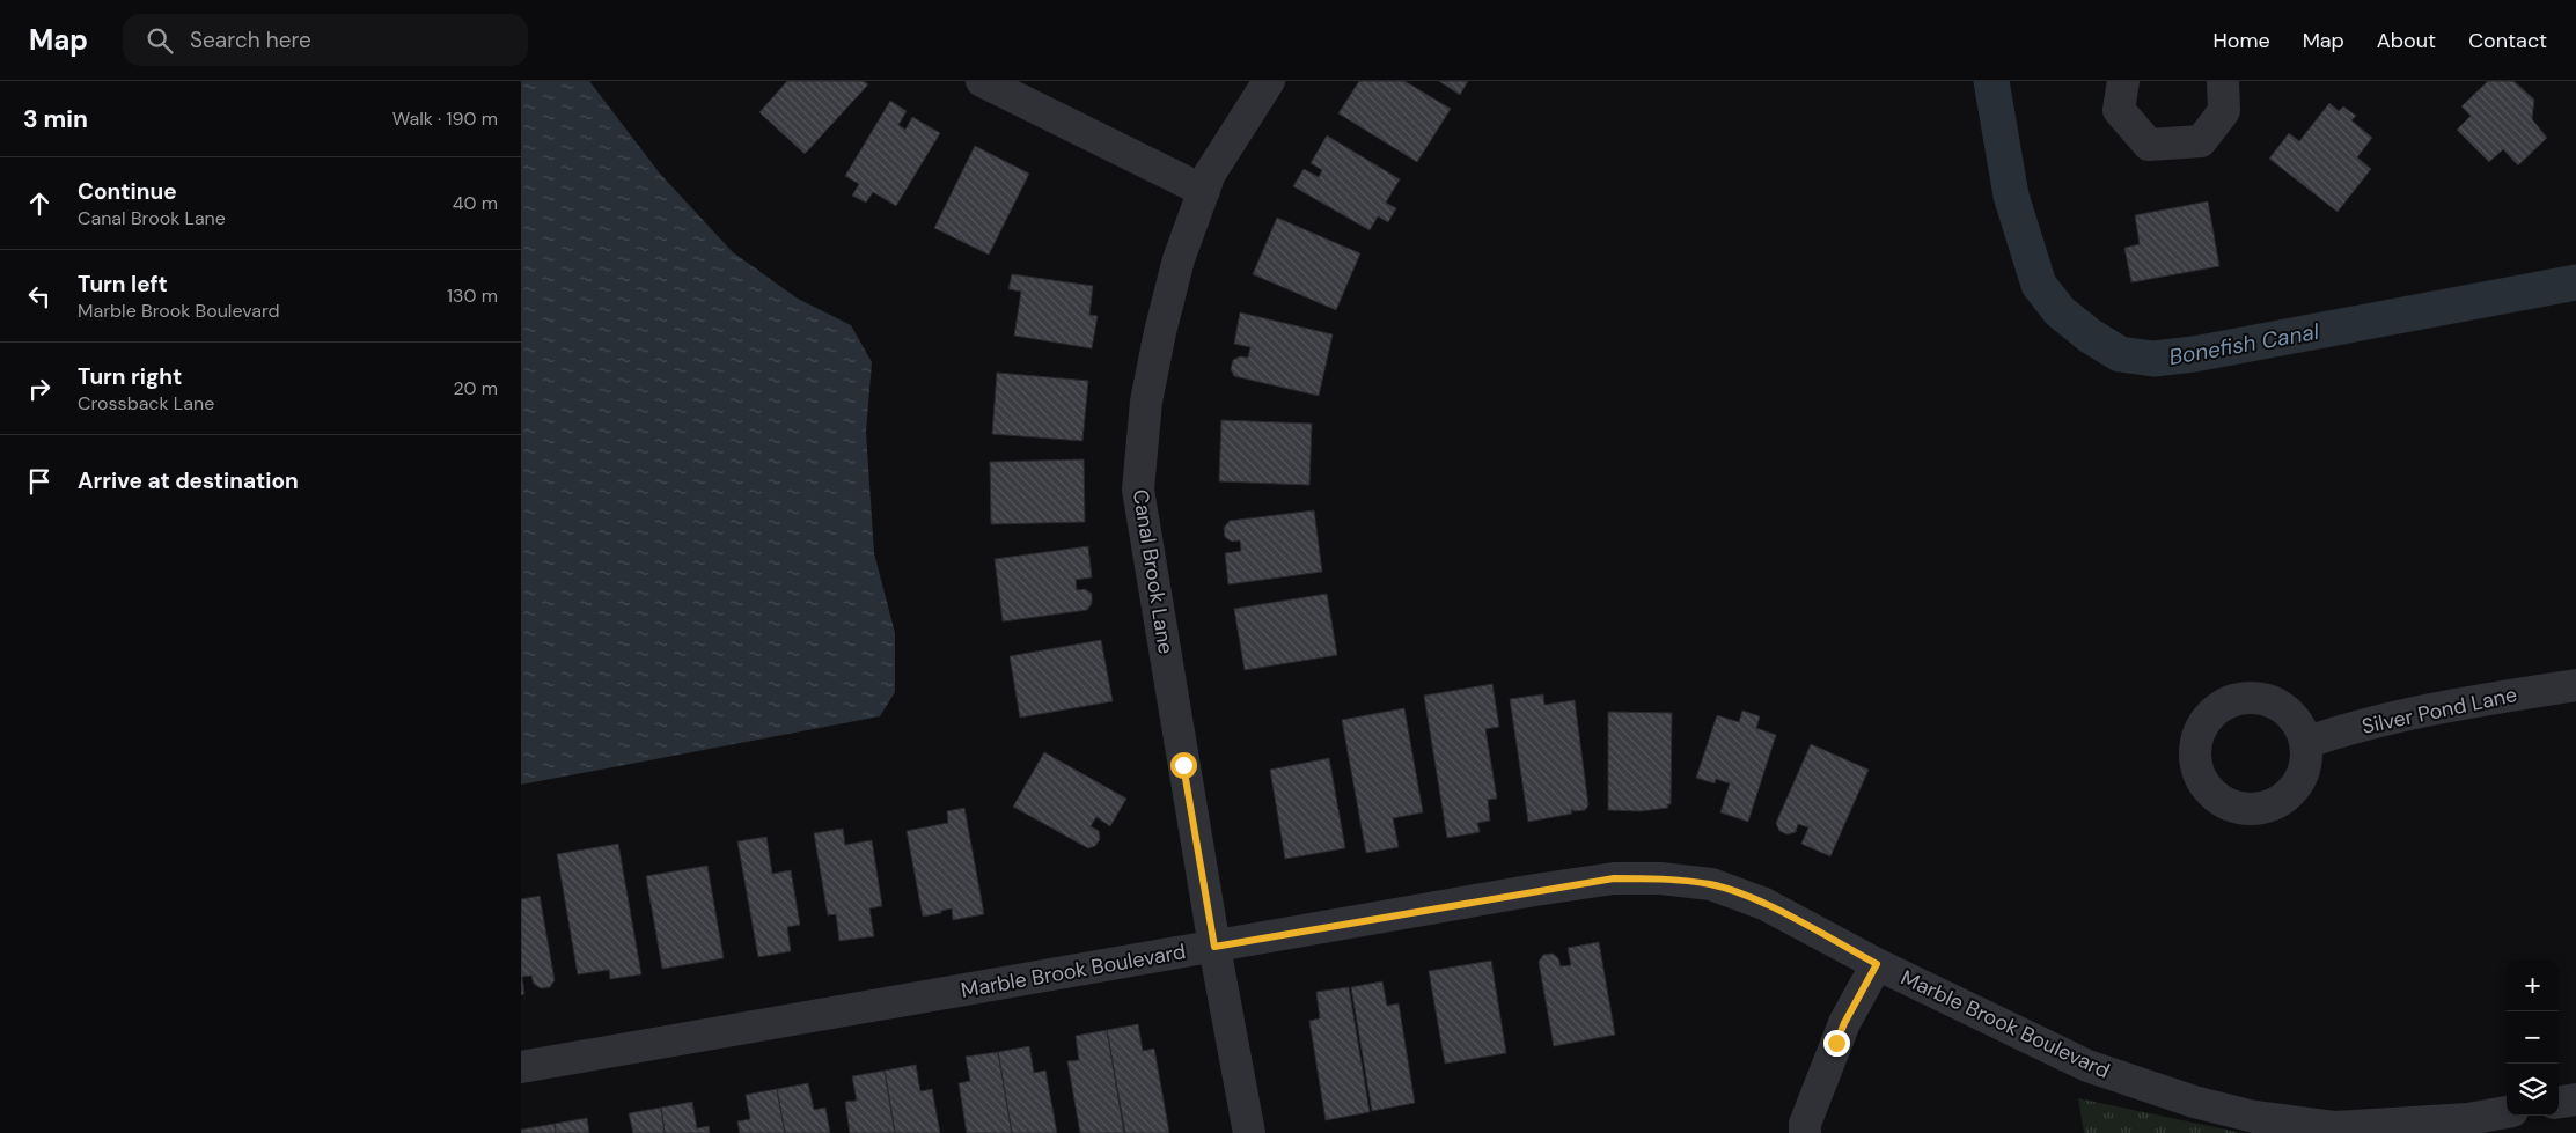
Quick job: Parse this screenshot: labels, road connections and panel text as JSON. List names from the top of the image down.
{
  "streets": {
    "street": ["Canal Brook Lane", "Silver Pond Lane", "Marble Brook Boulevard"]
  },
  "crossings": [
    ["Canal Brook Lane", "Marble Brook Boulevard"]
  ],
  "water": ["Bonefish Canal"],
  "page": {
    "header": "Map",
    "search": "Search here",
    "nav": [
      "Home",
      "Map",
      "About",
      "Contact"
    ],
    "heading": ["3 min", "Walk · 190 m"],
    "list": [
      ["Continue", "Canal Brook Lane", "40 m"],
      ["Turn left", "Marble Brook Boulevard", "130 m"],
      ["Turn right", "Crossback Lane", "20 m"],
      "Arrive at destination"
    ],
    "map_buttons": ["+", "−"]
  }
}
